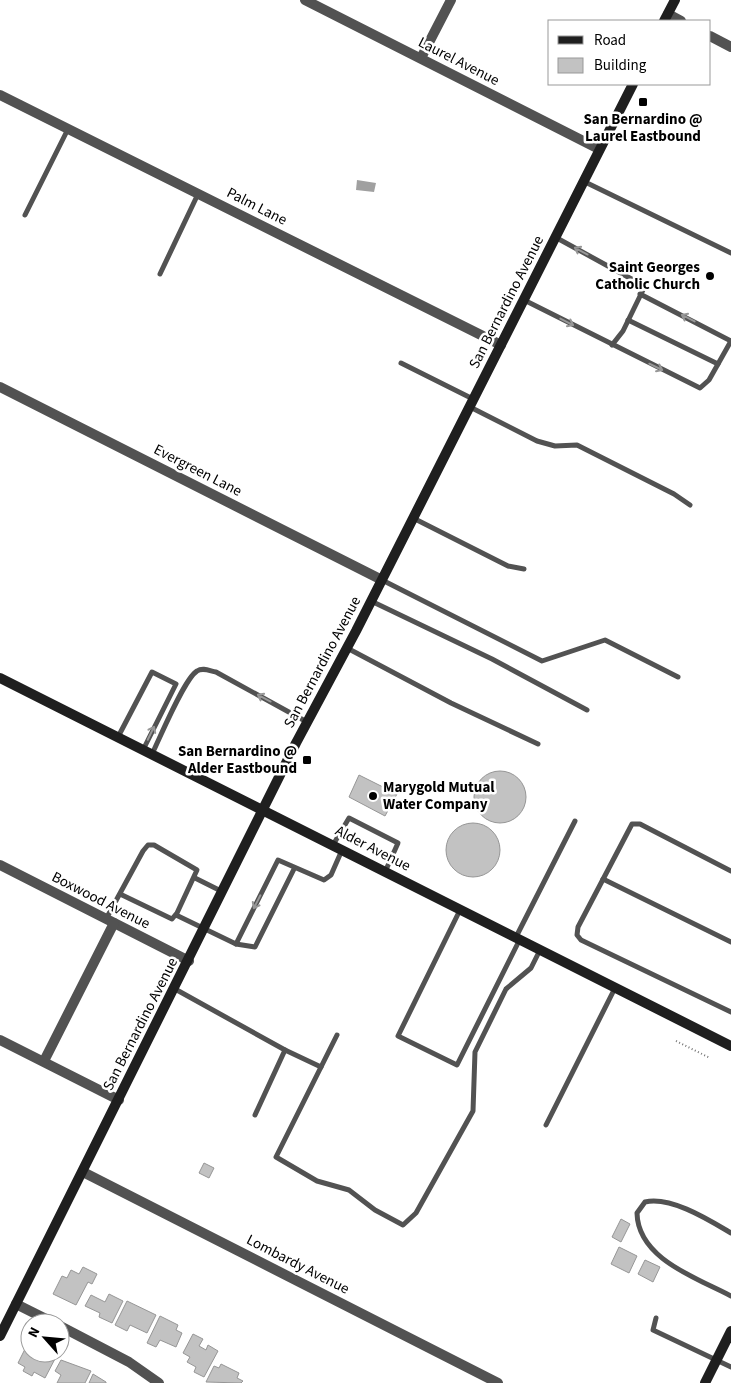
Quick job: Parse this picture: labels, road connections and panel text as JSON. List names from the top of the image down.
{
  "streets": {
    "main road": ["San Bernardino Avenue", "Alder Avenue"],
    "street": [
      "Laurel Avenue",
      "Palm Lane",
      "Evergreen Lane",
      "Boxwood Avenue",
      "Lombardy Avenue"
    ]
  },
  "crossings": [
    ["Laurel Avenue", "San Bernardino Avenue"],
    ["Palm Lane", "San Bernardino Avenue"],
    ["San Bernardino Avenue", "Evergreen Lane"],
    ["San Bernardino Avenue", "Alder Avenue"],
    ["San Bernardino Avenue", "Boxwood Avenue"],
    ["San Bernardino Avenue", "Lombardy Avenue"]
  ],
  "places": {
    "transit": ["San Bernardino @ Laurel Eastbound", "San Bernardino @ Alder Eastbound"],
    "other": ["Saint Georges Catholic Church", "Marygold Mutual Water Company"]
  },
  "legend": ["Road", "Building"],
  "north": "top left"
}
